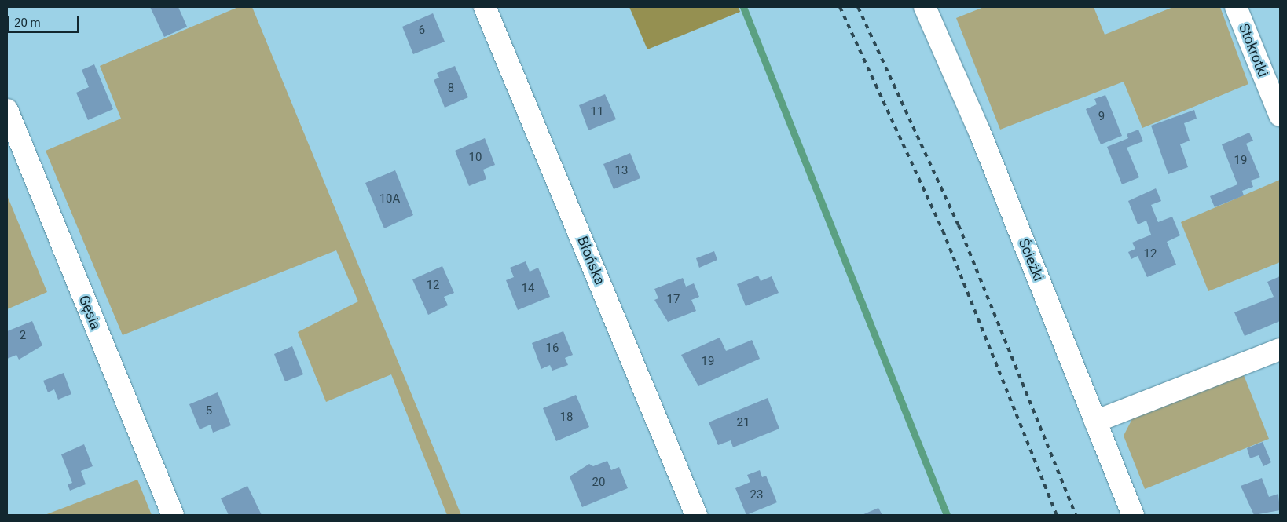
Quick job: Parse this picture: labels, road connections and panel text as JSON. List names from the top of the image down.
{
  "streets": {
    "street": [
      "Stokrotki",
      "Ścieżki",
      "Błońska",
      "Gęsia"
    ]
  },
  "house_numbers": [
    "6",
    "8",
    "11",
    "9",
    "10",
    "19",
    "13",
    "10A",
    "12",
    "12",
    "14",
    "17",
    "2",
    "16",
    "19",
    "5",
    "18",
    "21",
    "20",
    "23"
  ],
  "scale_bar": "20 m"
}
